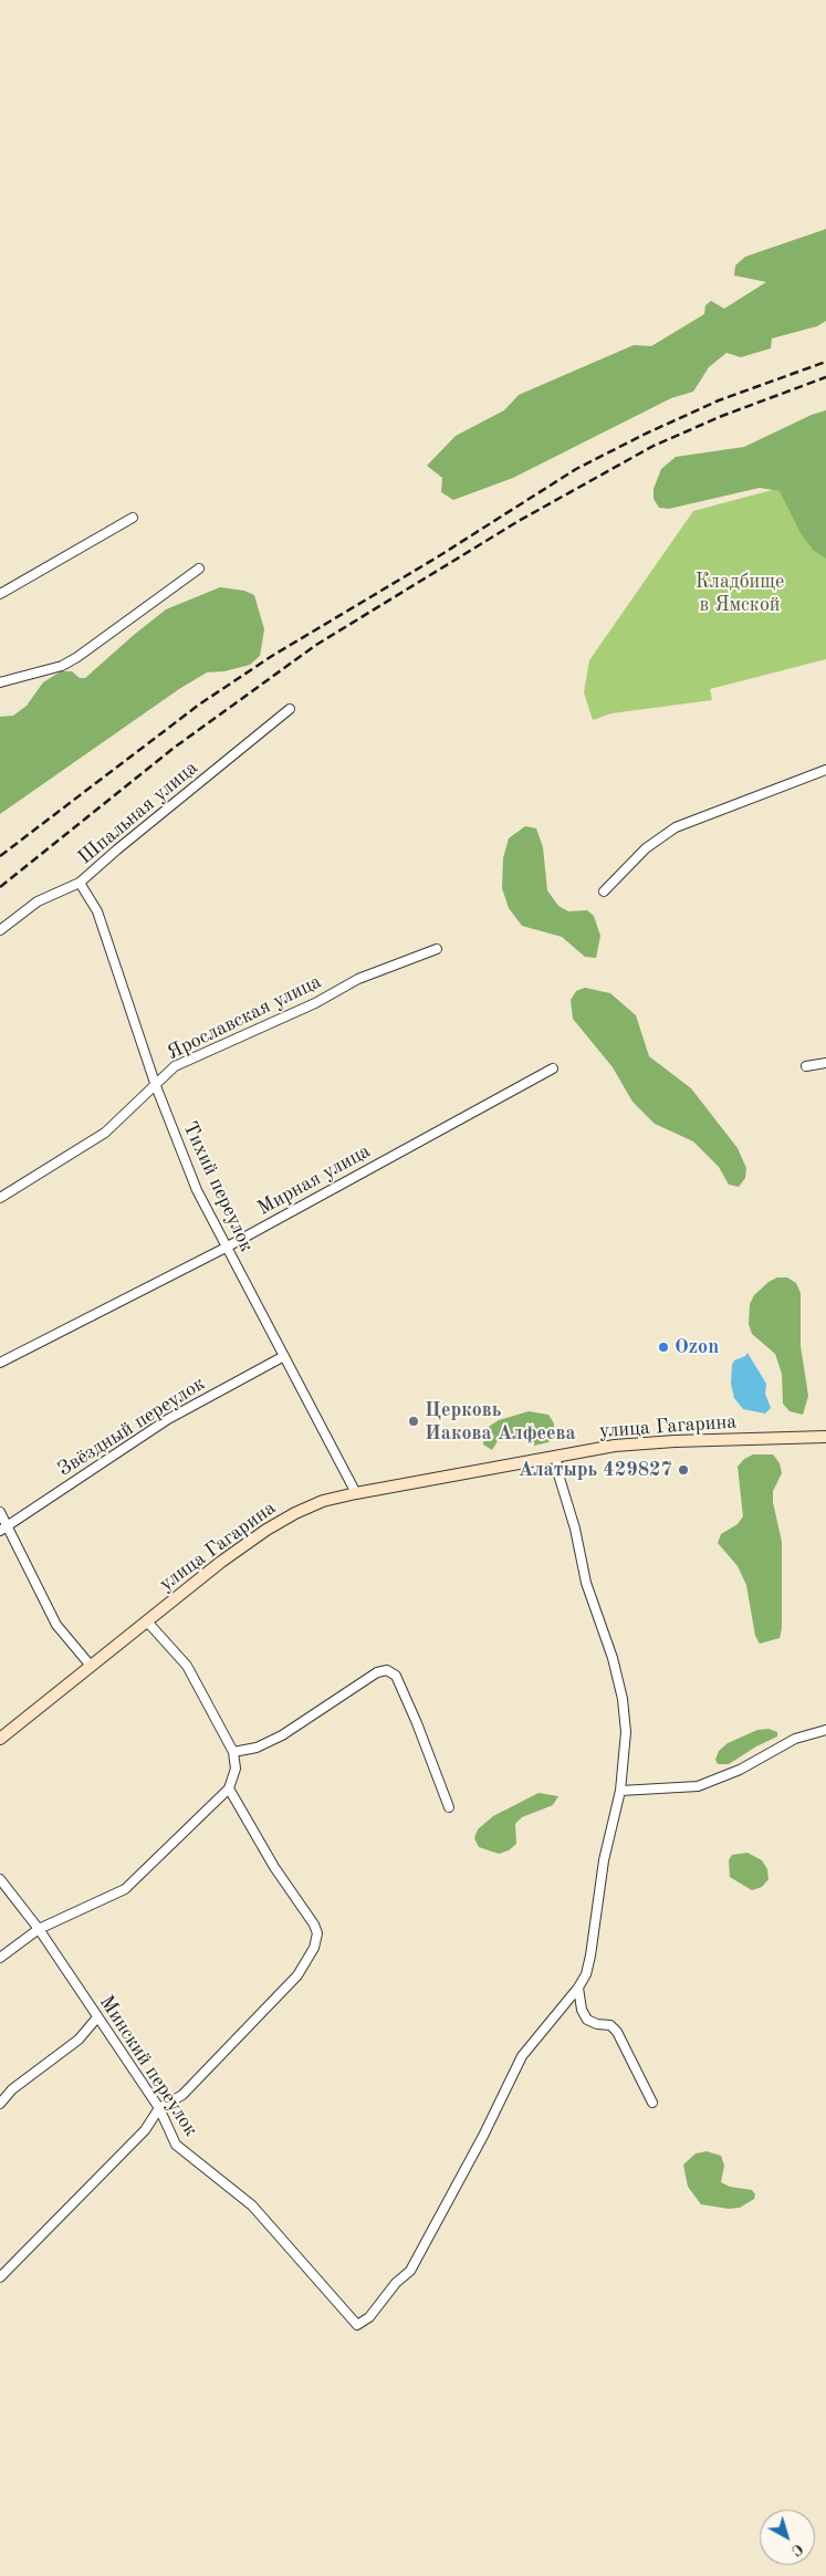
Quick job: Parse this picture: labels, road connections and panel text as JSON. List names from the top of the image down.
{
  "streets": {
    "main road": ["улица Гагарина"],
    "street": [
      "Шпальная улица",
      "Ярославская улица",
      "Мирная улица",
      "Тихий переулок",
      "Звёздный переулок",
      "Минский переулок"
    ]
  },
  "crossings": [
    ["Шпальная улица", "Тихий переулок"],
    ["Ярославская улица", "Тихий переулок"],
    ["Мирная улица", "Тихий переулок"],
    ["Тихий переулок", "Звёздный переулок"],
    ["Тихий переулок", "улица Гагарина"]
  ],
  "parks": ["Кладбище в Ямской"],
  "places": ["Ozon", "Церковь Иакова Алфеева", "Алатырь 429827"],
  "north": "bottom right"
}
